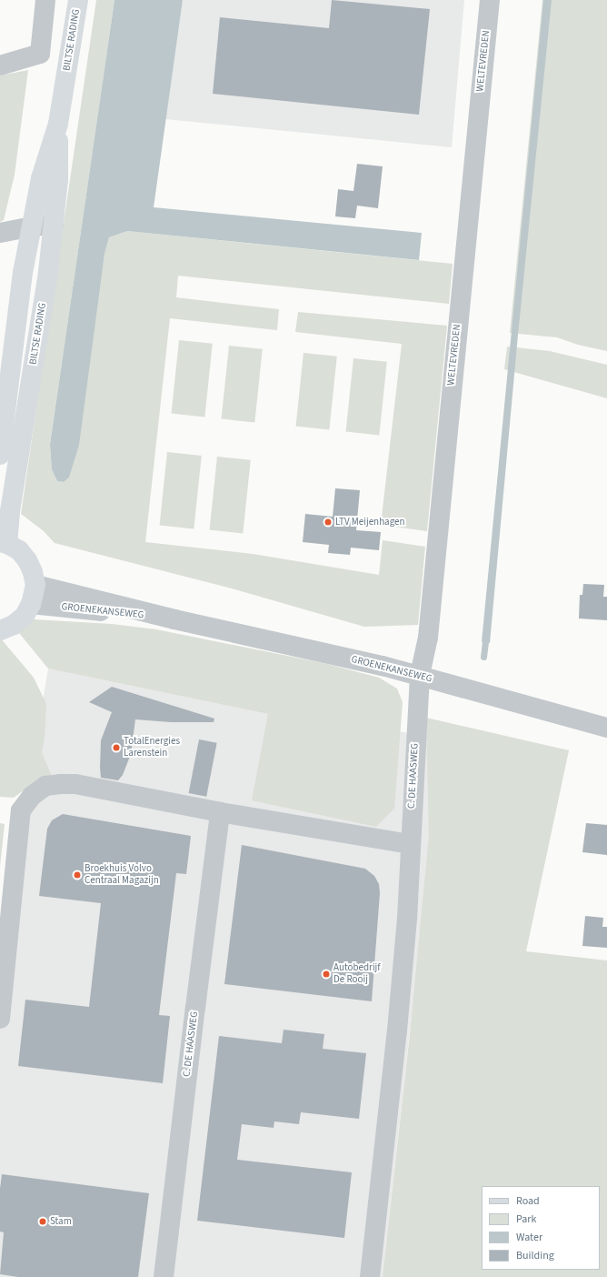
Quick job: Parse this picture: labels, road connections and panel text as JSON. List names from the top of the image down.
{
  "streets": {
    "main road": ["BILTSE RADING"],
    "street": ["WELTEVREDEN", "GROENEKANSEWEG", "C. DE HAASWEG"]
  },
  "crossings": [
    ["WELTEVREDEN", "GROENEKANSEWEG"],
    ["WELTEVREDEN", "C. DE HAASWEG"]
  ],
  "places": [
    "LTV Meijenhagen",
    "TotalEnergies Larenstein",
    "Broekhuis Volvo Centraal Magazijn",
    "Autobedrijf De Rooij",
    "Stam"
  ],
  "legend": [
    "Road",
    "Park",
    "Water",
    "Building"
  ]
}
